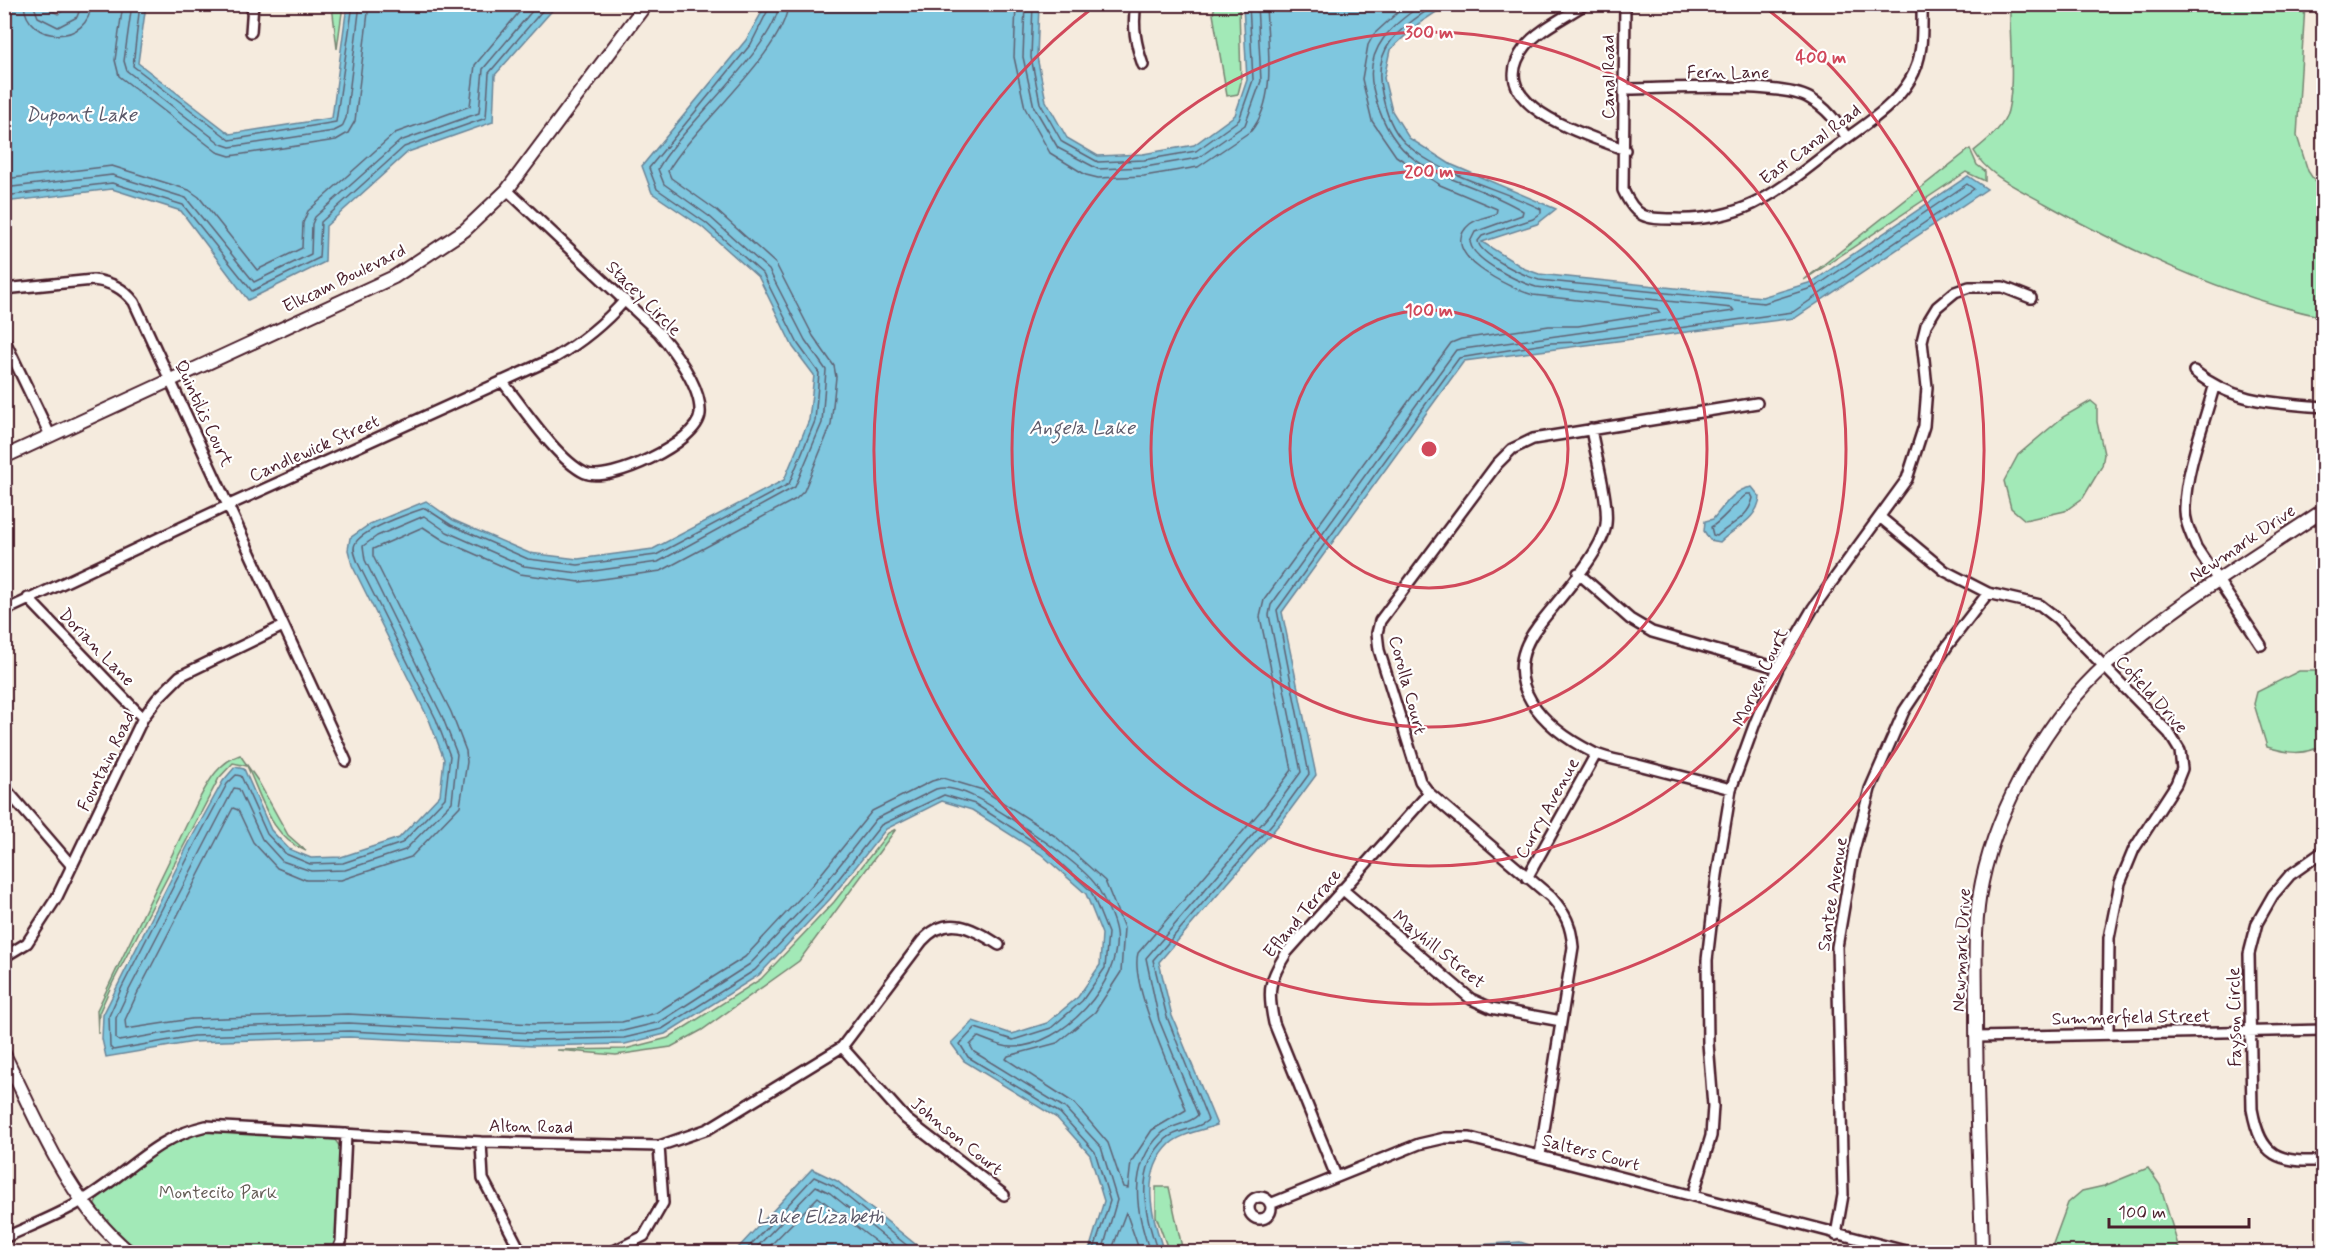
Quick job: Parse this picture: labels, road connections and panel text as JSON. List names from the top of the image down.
{
  "streets": {
    "street": [
      "Fern Lane",
      "Canal Road",
      "East Canal Road",
      "Elkcam Boulevard",
      "Stacey Circle",
      "Quintilis Court",
      "Candlewick Street",
      "Newmark Drive",
      "Dorian Lane",
      "Morven Court",
      "Corolla Court",
      "Cofield Drive",
      "Fountain Road",
      "Curry Avenue",
      "Santee Avenue",
      "Efland Terrace",
      "Mayhill Street",
      "Summerfield Street",
      "Fayson Circle",
      "Alton Road",
      "Johnson Court",
      "Salters Court"
    ]
  },
  "crossings": [
    ["Fern Lane", "Canal Road"],
    ["Fern Lane", "East Canal Road"],
    ["Canal Road", "East Canal Road"],
    ["Elkcam Boulevard", "Stacey Circle"],
    ["Elkcam Boulevard", "Quintilis Court"],
    ["Stacey Circle", "Candlewick Street"],
    ["Quintilis Court", "Candlewick Street"],
    ["Quintilis Court", "Fountain Road"],
    ["Candlewick Street", "Dorian Lane"],
    ["Newmark Drive", "Cofield Drive"],
    ["Newmark Drive", "Summerfield Street"],
    ["Dorian Lane", "Fountain Road"],
    ["Morven Court", "Cofield Drive"],
    ["Morven Court", "Salters Court"],
    ["Corolla Court", "Curry Avenue"],
    ["Corolla Court", "Efland Terrace"],
    ["Corolla Court", "Mayhill Street"],
    ["Corolla Court", "Salters Court"],
    ["Cofield Drive", "Santee Avenue"],
    ["Cofield Drive", "Summerfield Street"],
    ["Santee Avenue", "Salters Court"],
    ["Efland Terrace", "Mayhill Street"],
    ["Efland Terrace", "Salters Court"],
    ["Summerfield Street", "Fayson Circle"],
    ["Alton Road", "Johnson Court"]
  ],
  "water": ["Dupont Lake", "Angela Lake", "Lake Elizabeth"],
  "parks": ["Montecito Park"],
  "scale_bar": "100 m",
  "rings": [
    "300 m",
    "400 m",
    "200 m",
    "100 m"
  ]
}
